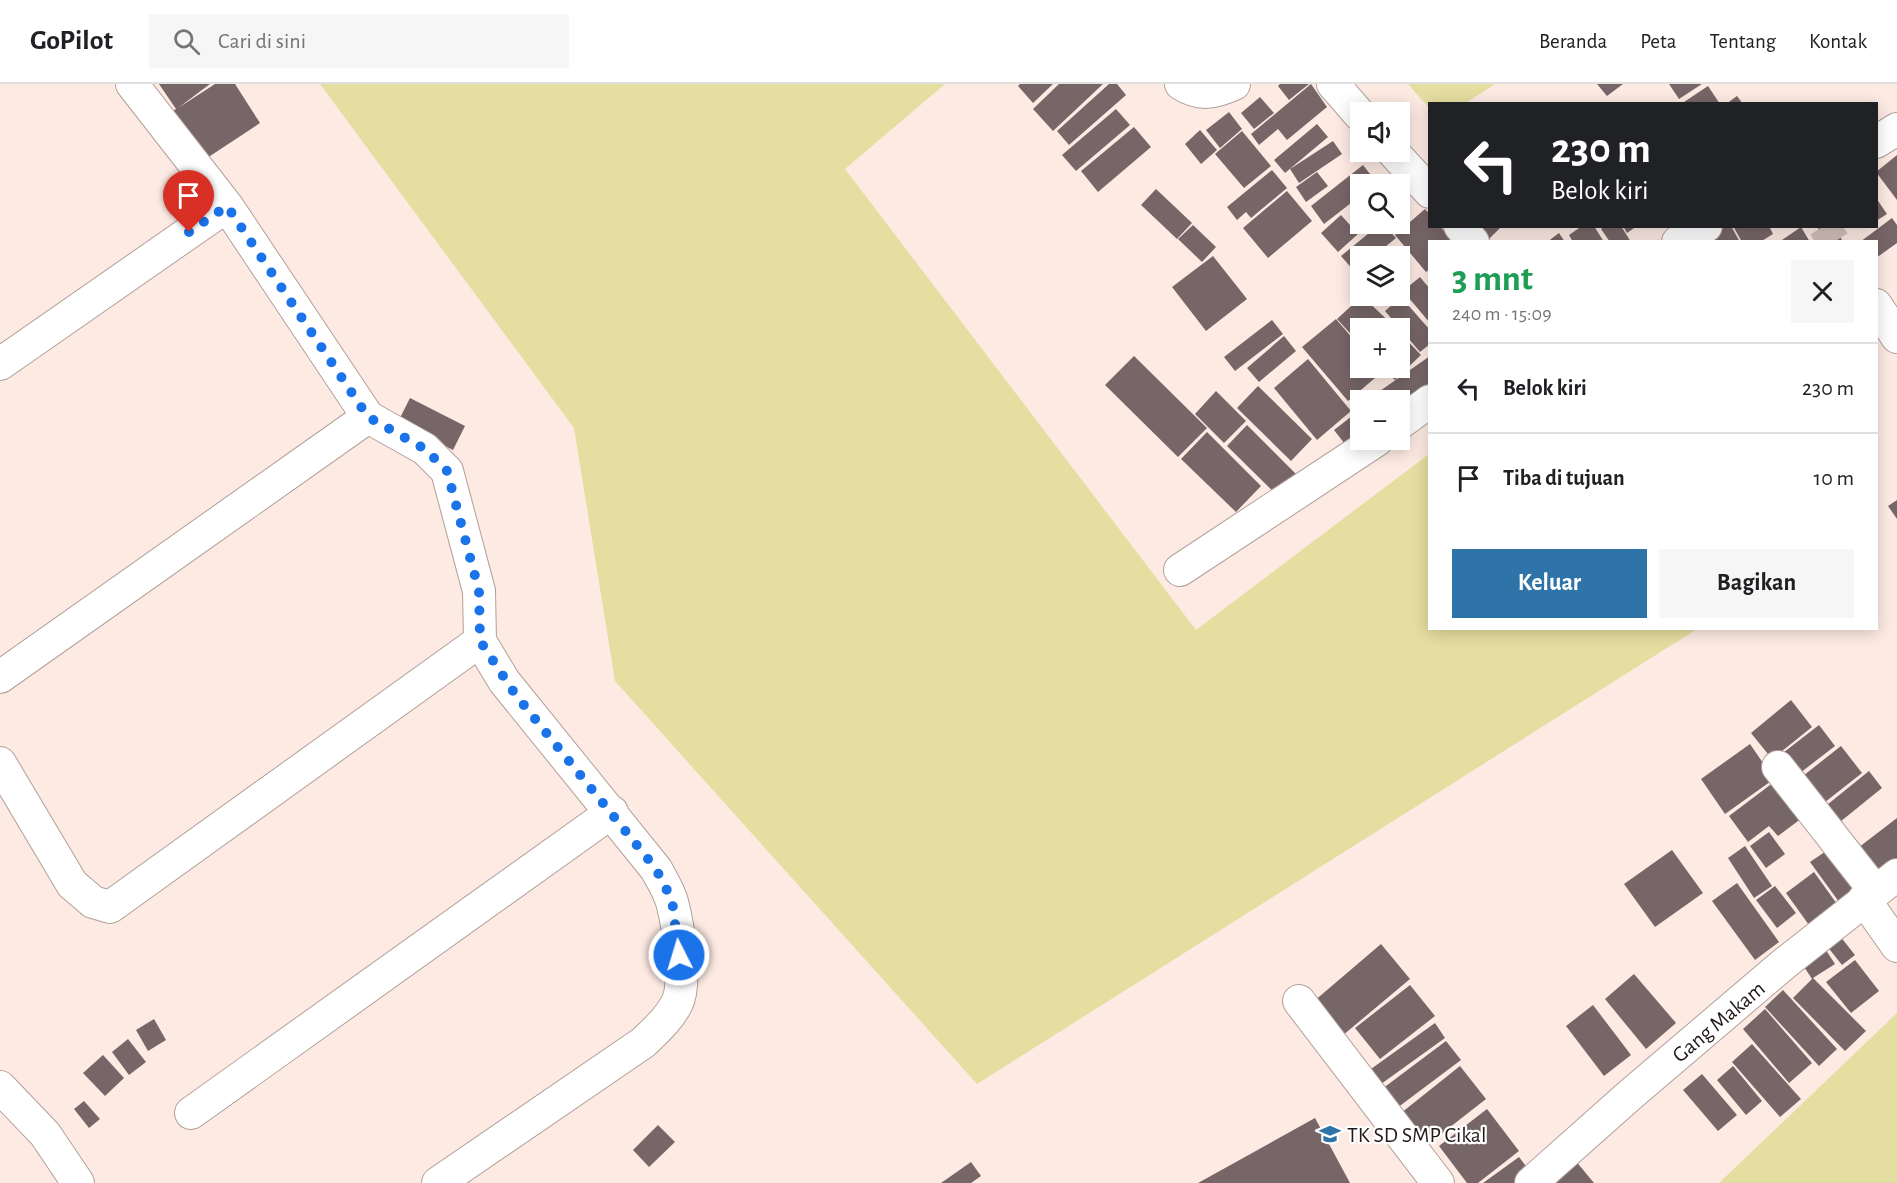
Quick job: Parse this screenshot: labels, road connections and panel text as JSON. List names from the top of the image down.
{
  "streets": {
    "street": ["Gang Makam"]
  },
  "places": {
    "school or university": ["TK SD SMP Cikal"]
  },
  "page": {
    "header": "GoPilot",
    "search": "Cari di sini",
    "nav": [
      "Beranda",
      "Peta",
      "Tentang",
      "Kontak"
    ],
    "map_buttons": ["+", "−"],
    "turn": ["230 m", "Belok kiri"],
    "heading": ["3 mnt", "240 m · 15:09"],
    "list": [
      {
        "name": "Belok kiri",
        "value": "230 m"
      },
      {
        "name": "Tiba di tujuan",
        "value": "10 m"
      }
    ],
    "buttons": ["Keluar", "Bagikan"]
  }
}
